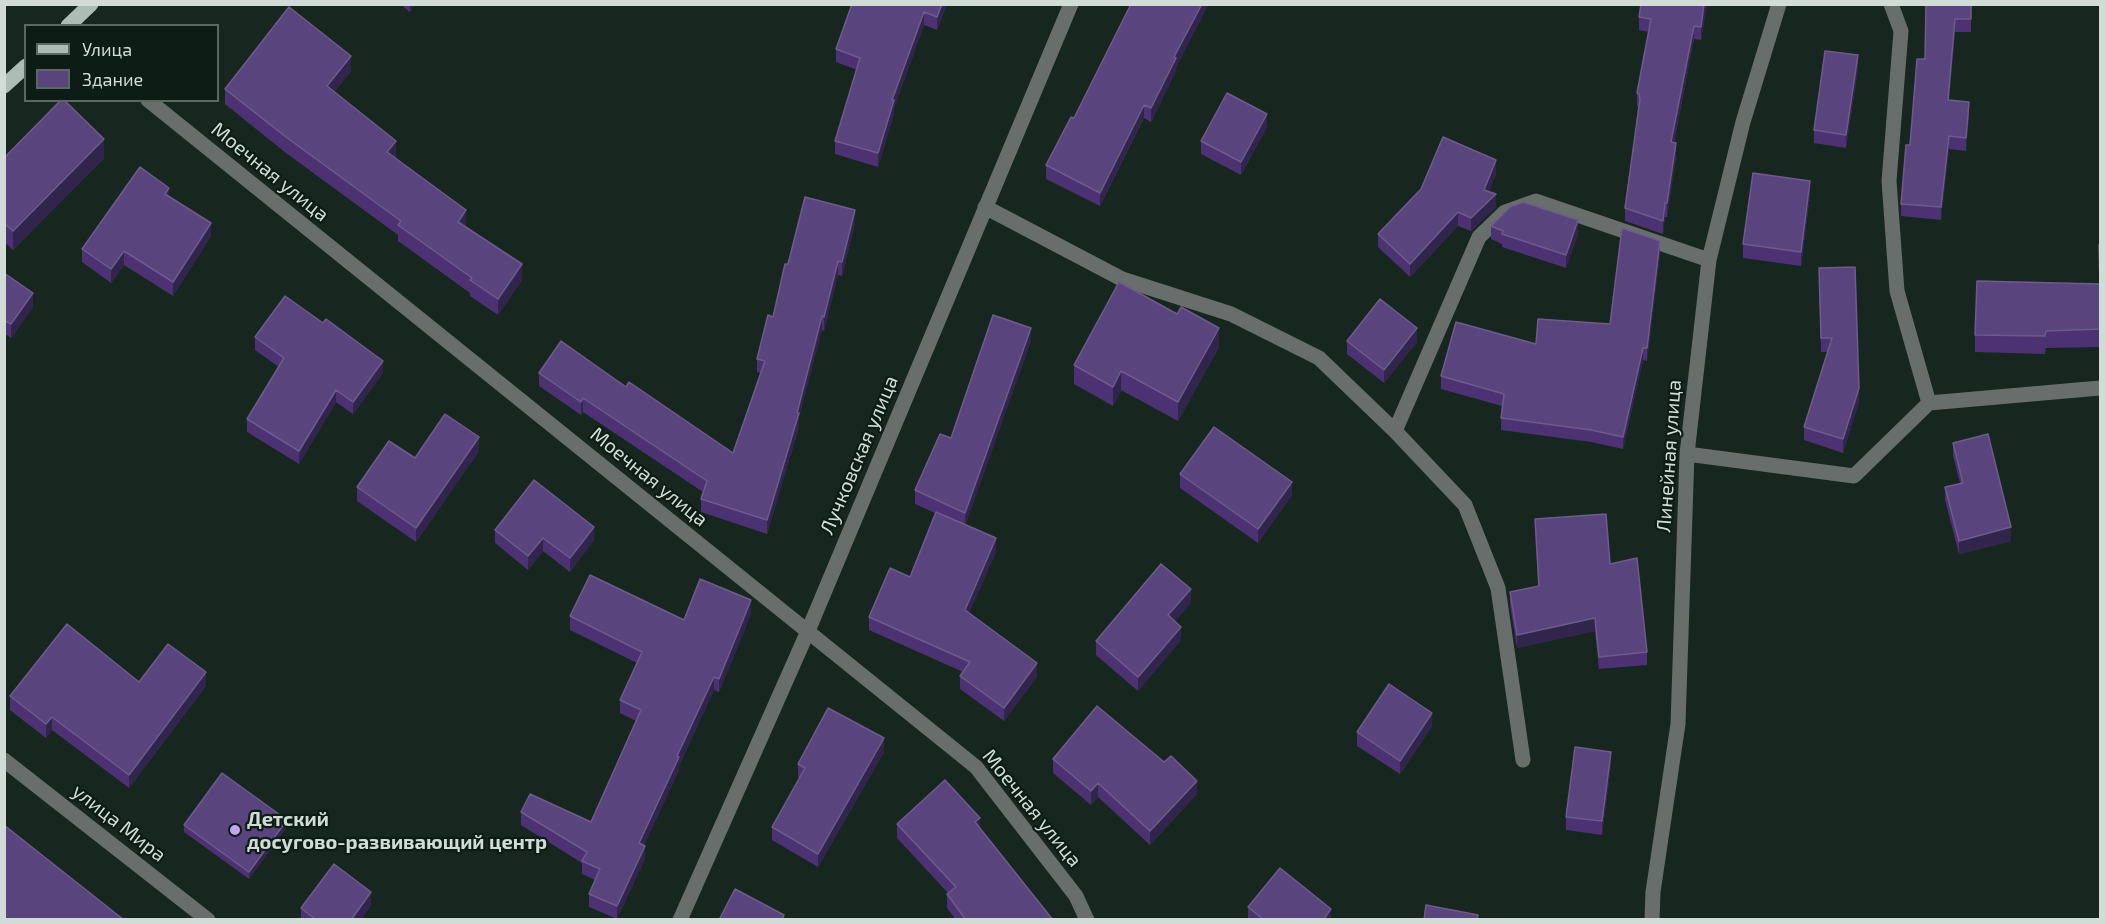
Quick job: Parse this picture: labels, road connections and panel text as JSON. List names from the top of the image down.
{
  "streets": {
    "street": [
      "Моечная улица",
      "Лучковская улица",
      "Линейная улица",
      "улица Мира"
    ]
  },
  "crossings": [
    ["Моечная улица", "Лучковская улица"]
  ],
  "places": ["Детский досугово-развивающий центр"],
  "legend": ["Улица", "Здание"]
}
